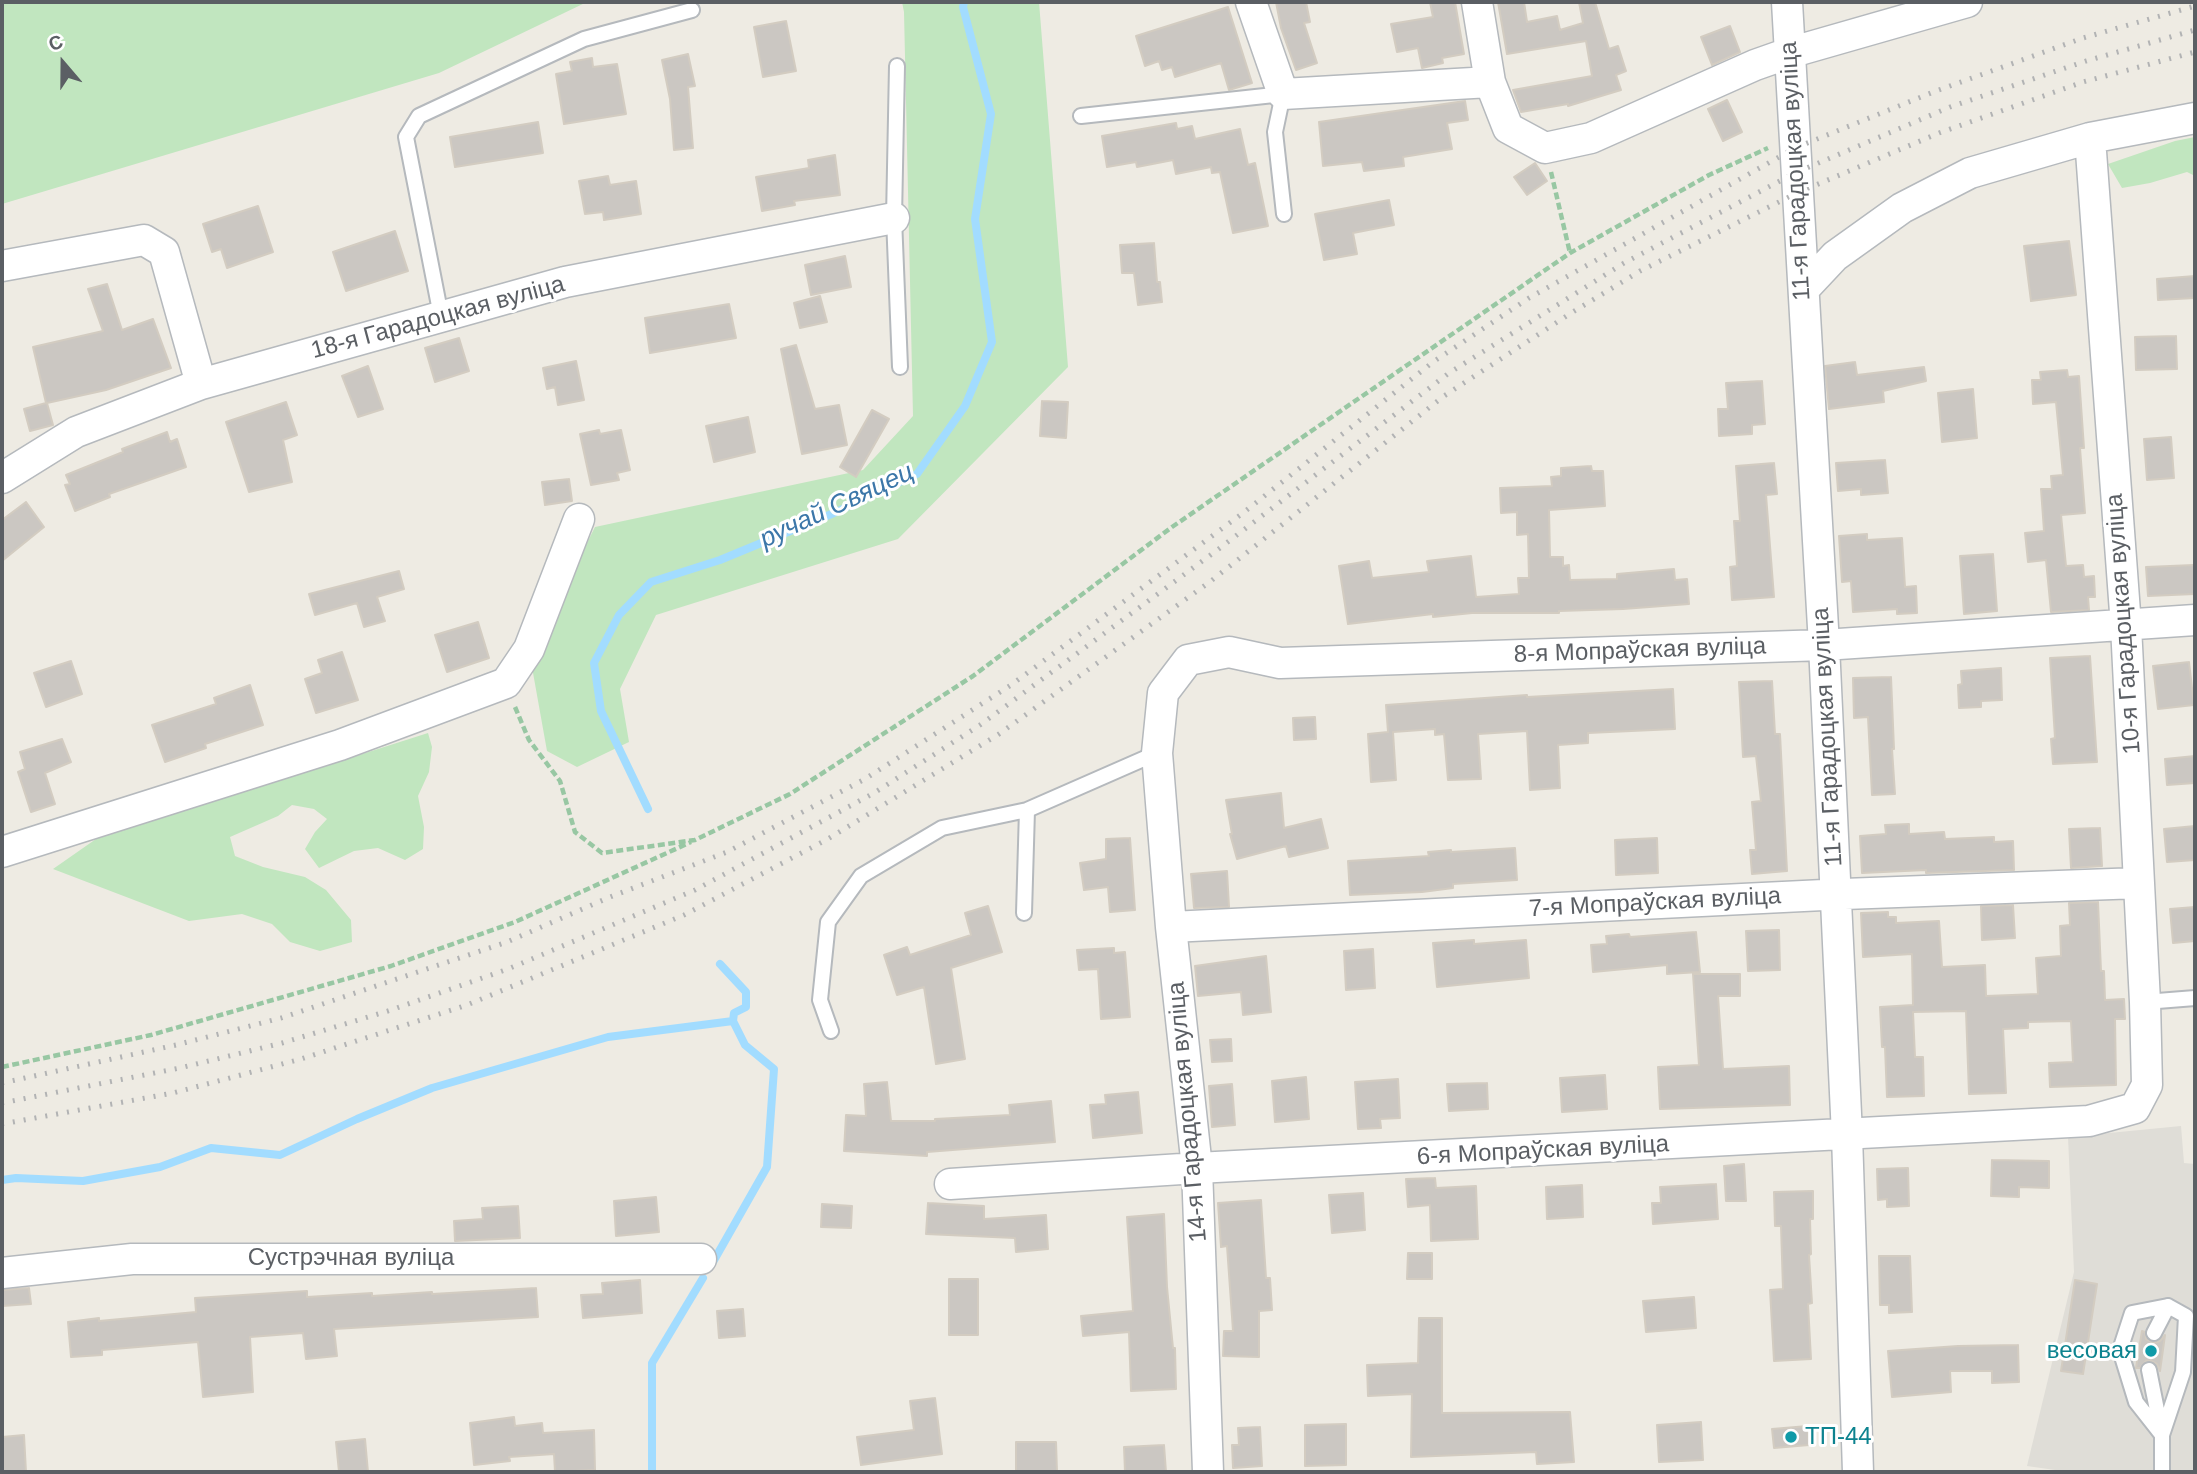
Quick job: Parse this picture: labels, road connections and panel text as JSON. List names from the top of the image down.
{
  "streets": {
    "street": [
      "11-я Гарадоцкая вуліца",
      "18-я Гарадоцкая вуліца",
      "10-я Гарадоцкая вуліца",
      "8-я Мопраўская вуліца",
      "7-я Мопраўская вуліца",
      "14-я Гарадоцкая вуліца",
      "6-я Мопраўская вуліца",
      "Сустрэчная вуліца"
    ]
  },
  "crossings": [
    ["11-я Гарадоцкая вуліца", "8-я Мопраўская вуліца"],
    ["11-я Гарадоцкая вуліца", "7-я Мопраўская вуліца"],
    ["11-я Гарадоцкая вуліца", "6-я Мопраўская вуліца"],
    ["10-я Гарадоцкая вуліца", "8-я Мопраўская вуліца"],
    ["10-я Гарадоцкая вуліца", "7-я Мопраўская вуліца"],
    ["10-я Гарадоцкая вуліца", "6-я Мопраўская вуліца"],
    ["8-я Мопраўская вуліца", "14-я Гарадоцкая вуліца"],
    ["7-я Мопраўская вуліца", "14-я Гарадоцкая вуліца"],
    ["14-я Гарадоцкая вуліца", "6-я Мопраўская вуліца"]
  ],
  "water": ["ручай Свяцец"],
  "places": ["весовая", "ТП-44"],
  "north": "top"
}
